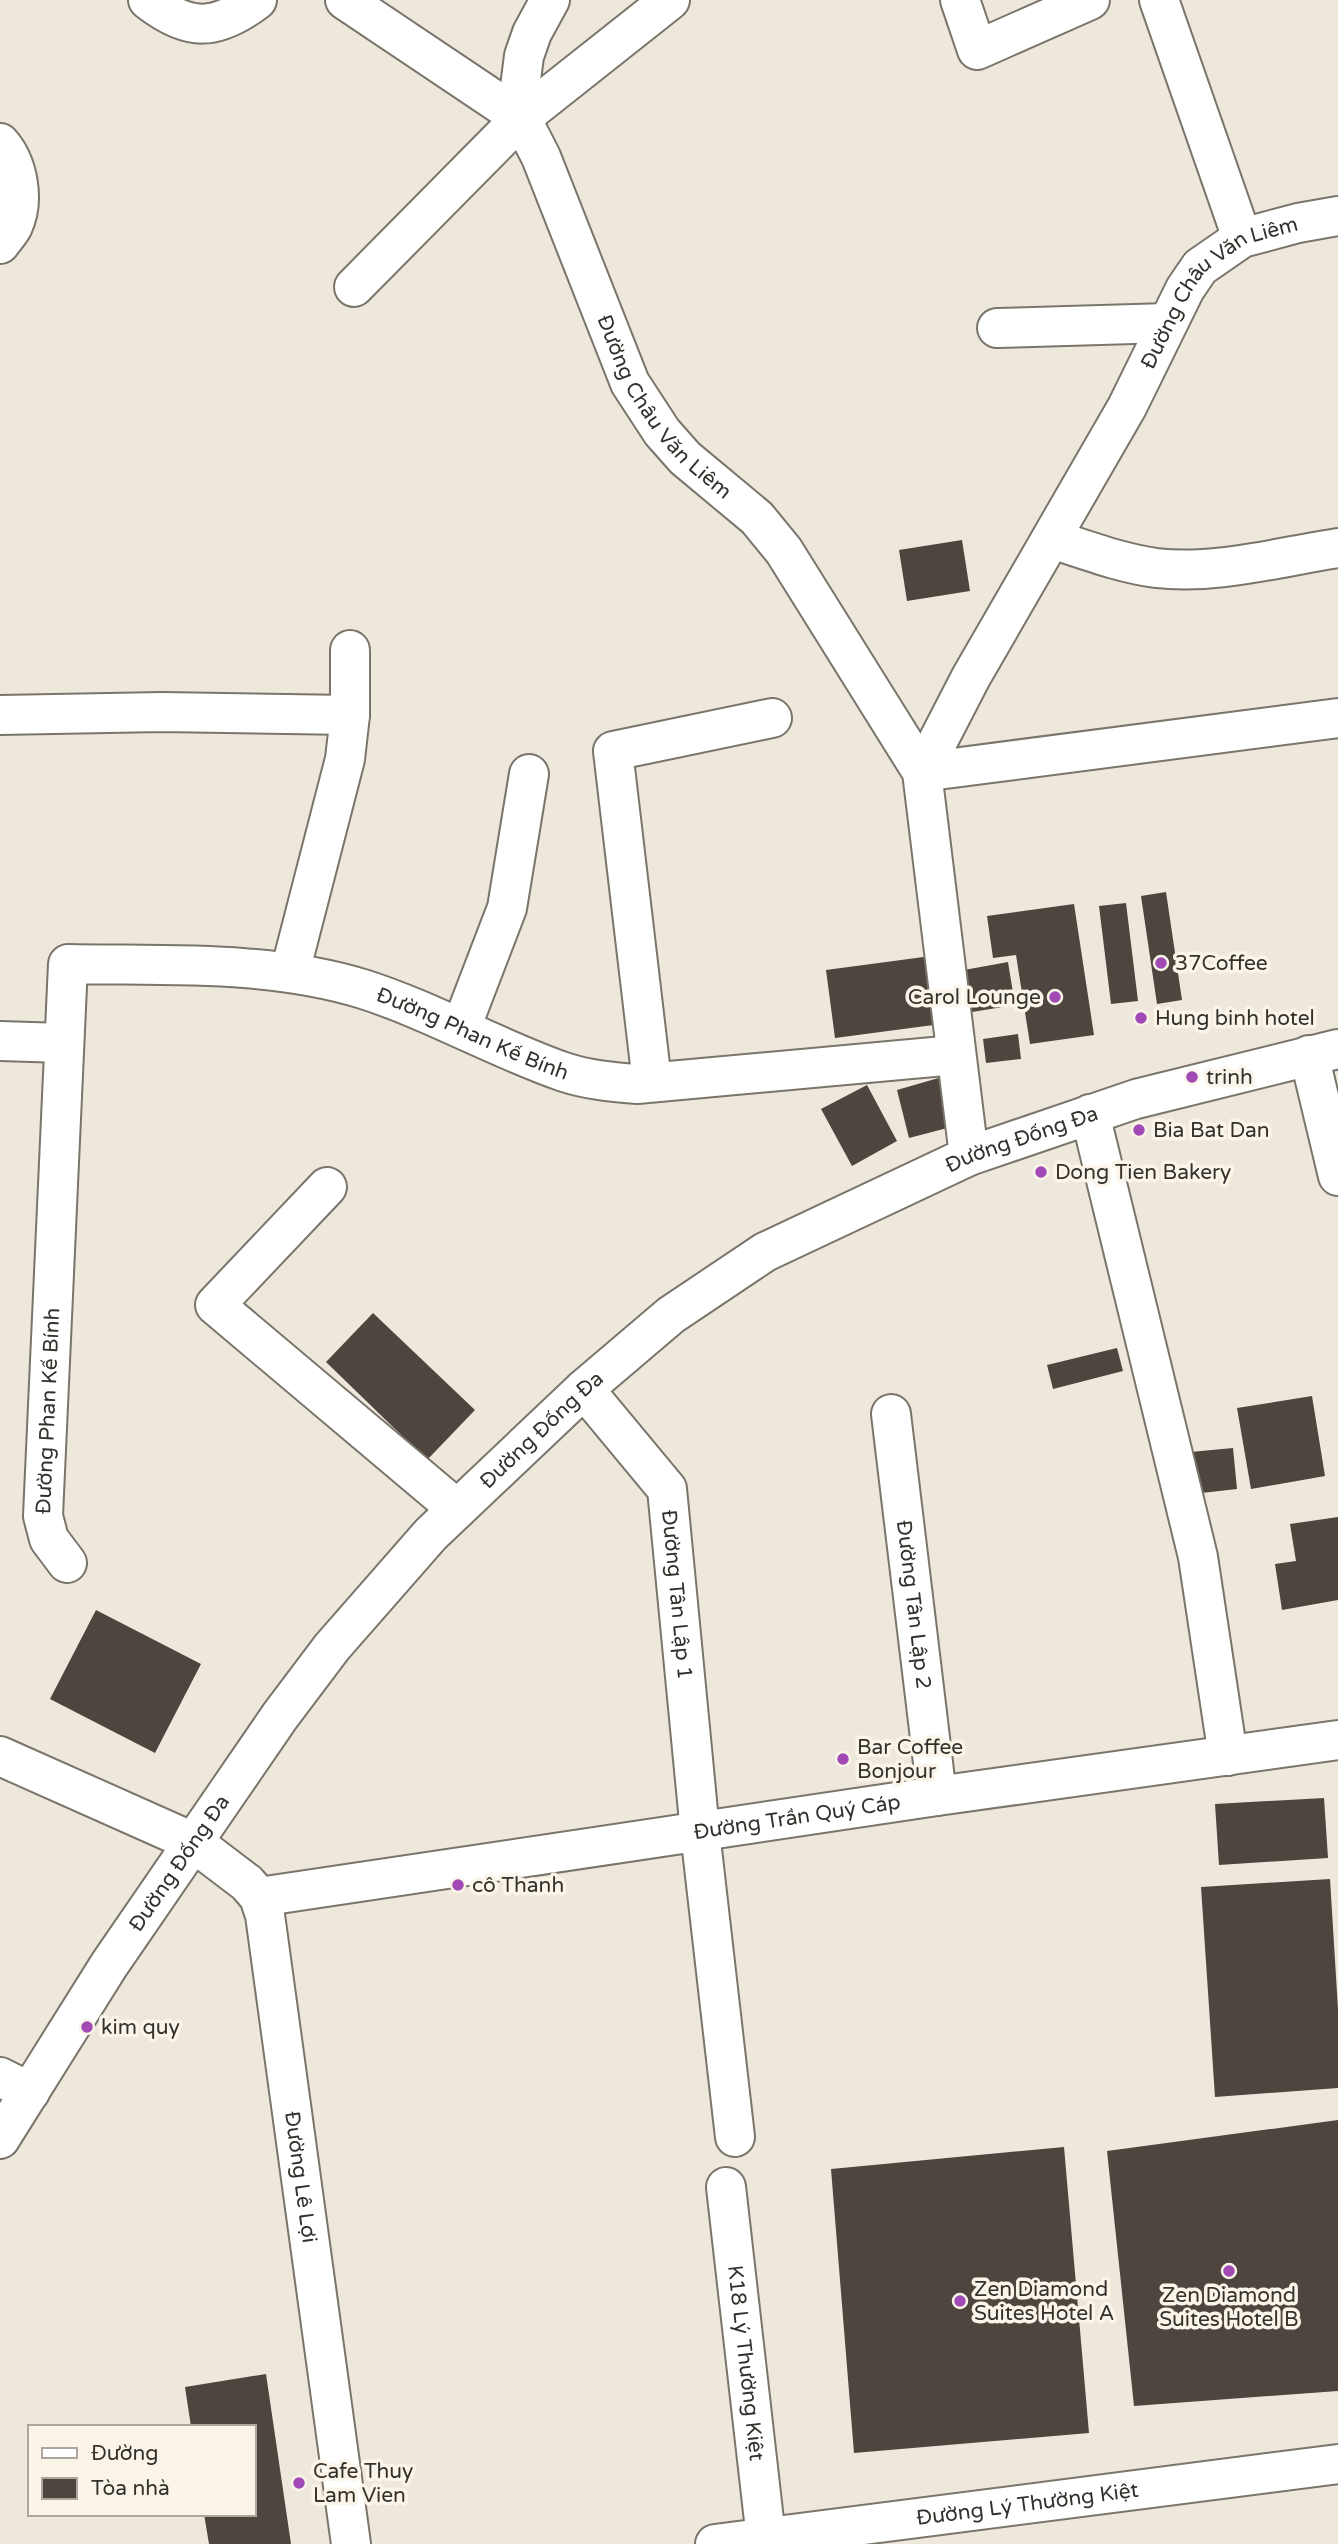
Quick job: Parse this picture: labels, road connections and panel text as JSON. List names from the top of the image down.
{
  "streets": {
    "street": [
      "Đường Châu Văn Liêm",
      "Đường Phan Kế Bính",
      "Đường Đống Đa",
      "Đường Tân Lập 1",
      "Đường Tân Lập 2",
      "Đường Trần Quý Cáp",
      "Đường Lê Lợi",
      "K18 Lý Thường Kiệt",
      "Đường Lý Thường Kiệt"
    ]
  },
  "crossings": [
    ["Đường Châu Văn Liêm", "Đường Phan Kế Bính"],
    ["Đường Châu Văn Liêm", "Đường Đống Đa"],
    ["Đường Đống Đa", "Đường Tân Lập 1"],
    ["Đường Tân Lập 1", "Đường Trần Quý Cáp"],
    ["Đường Tân Lập 2", "Đường Trần Quý Cáp"],
    ["Đường Trần Quý Cáp", "Đường Lê Lợi"],
    ["K18 Lý Thường Kiệt", "Đường Lý Thường Kiệt"]
  ],
  "places": [
    "37Coffee",
    "Carol Lounge",
    "Hung binh hotel",
    "trinh",
    "Bia Bat Dan",
    "Dong Tien Bakery",
    "Bar Coffee Bonjour",
    "cô Thanh",
    "kim quy",
    "Zen Diamond Suites Hotel B",
    "Zen Diamond Suites Hotel A",
    "Cafe Thuy Lam Vien"
  ],
  "legend": ["Đường", "Tòa nhà"]
}
